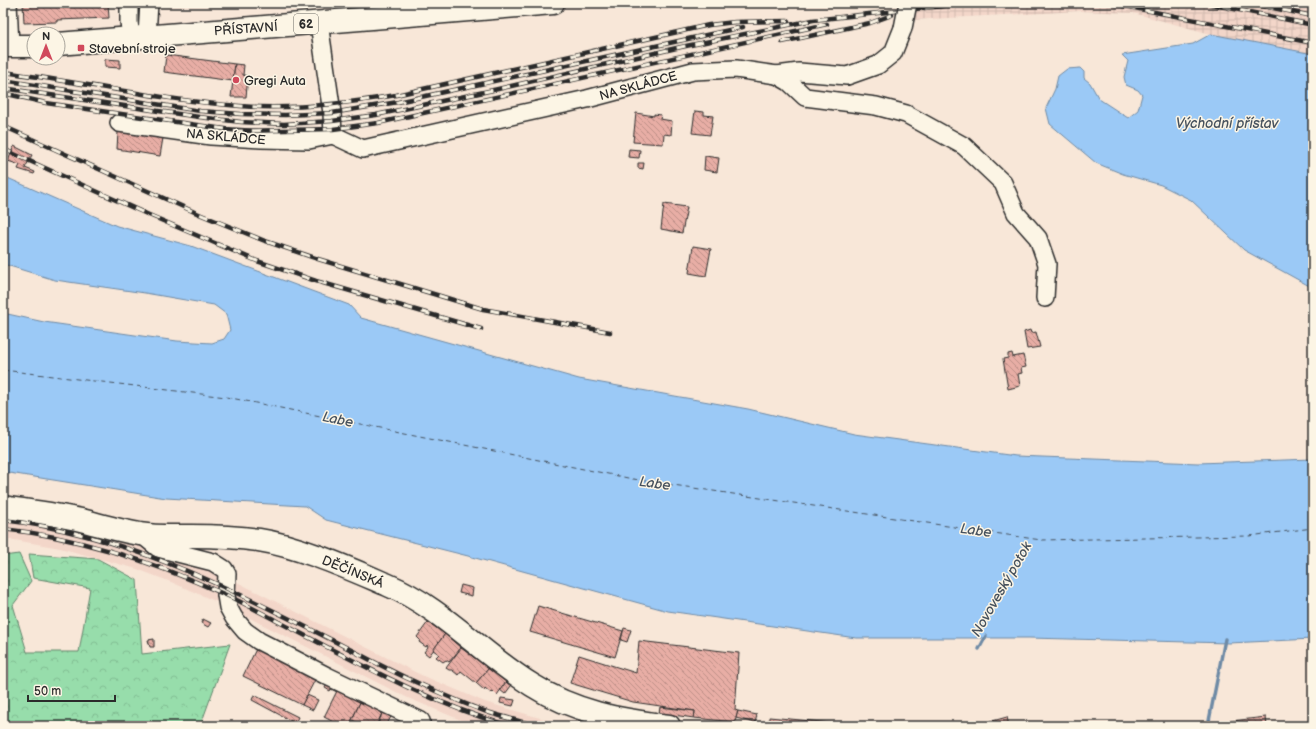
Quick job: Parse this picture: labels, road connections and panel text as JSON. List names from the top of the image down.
{
  "streets": {
    "main road": ["62", "PŘÍSTAVNÍ", "DĚČÍNSKÁ"],
    "street": ["NA SKLÁDCE"]
  },
  "water": ["Východní přístav", "Labe", "Novoveský potok"],
  "places": {
    "transit": ["Stavební stroje"],
    "other": ["Gregi Auta"]
  },
  "scale_bar": "50 m",
  "north": "top"
}
